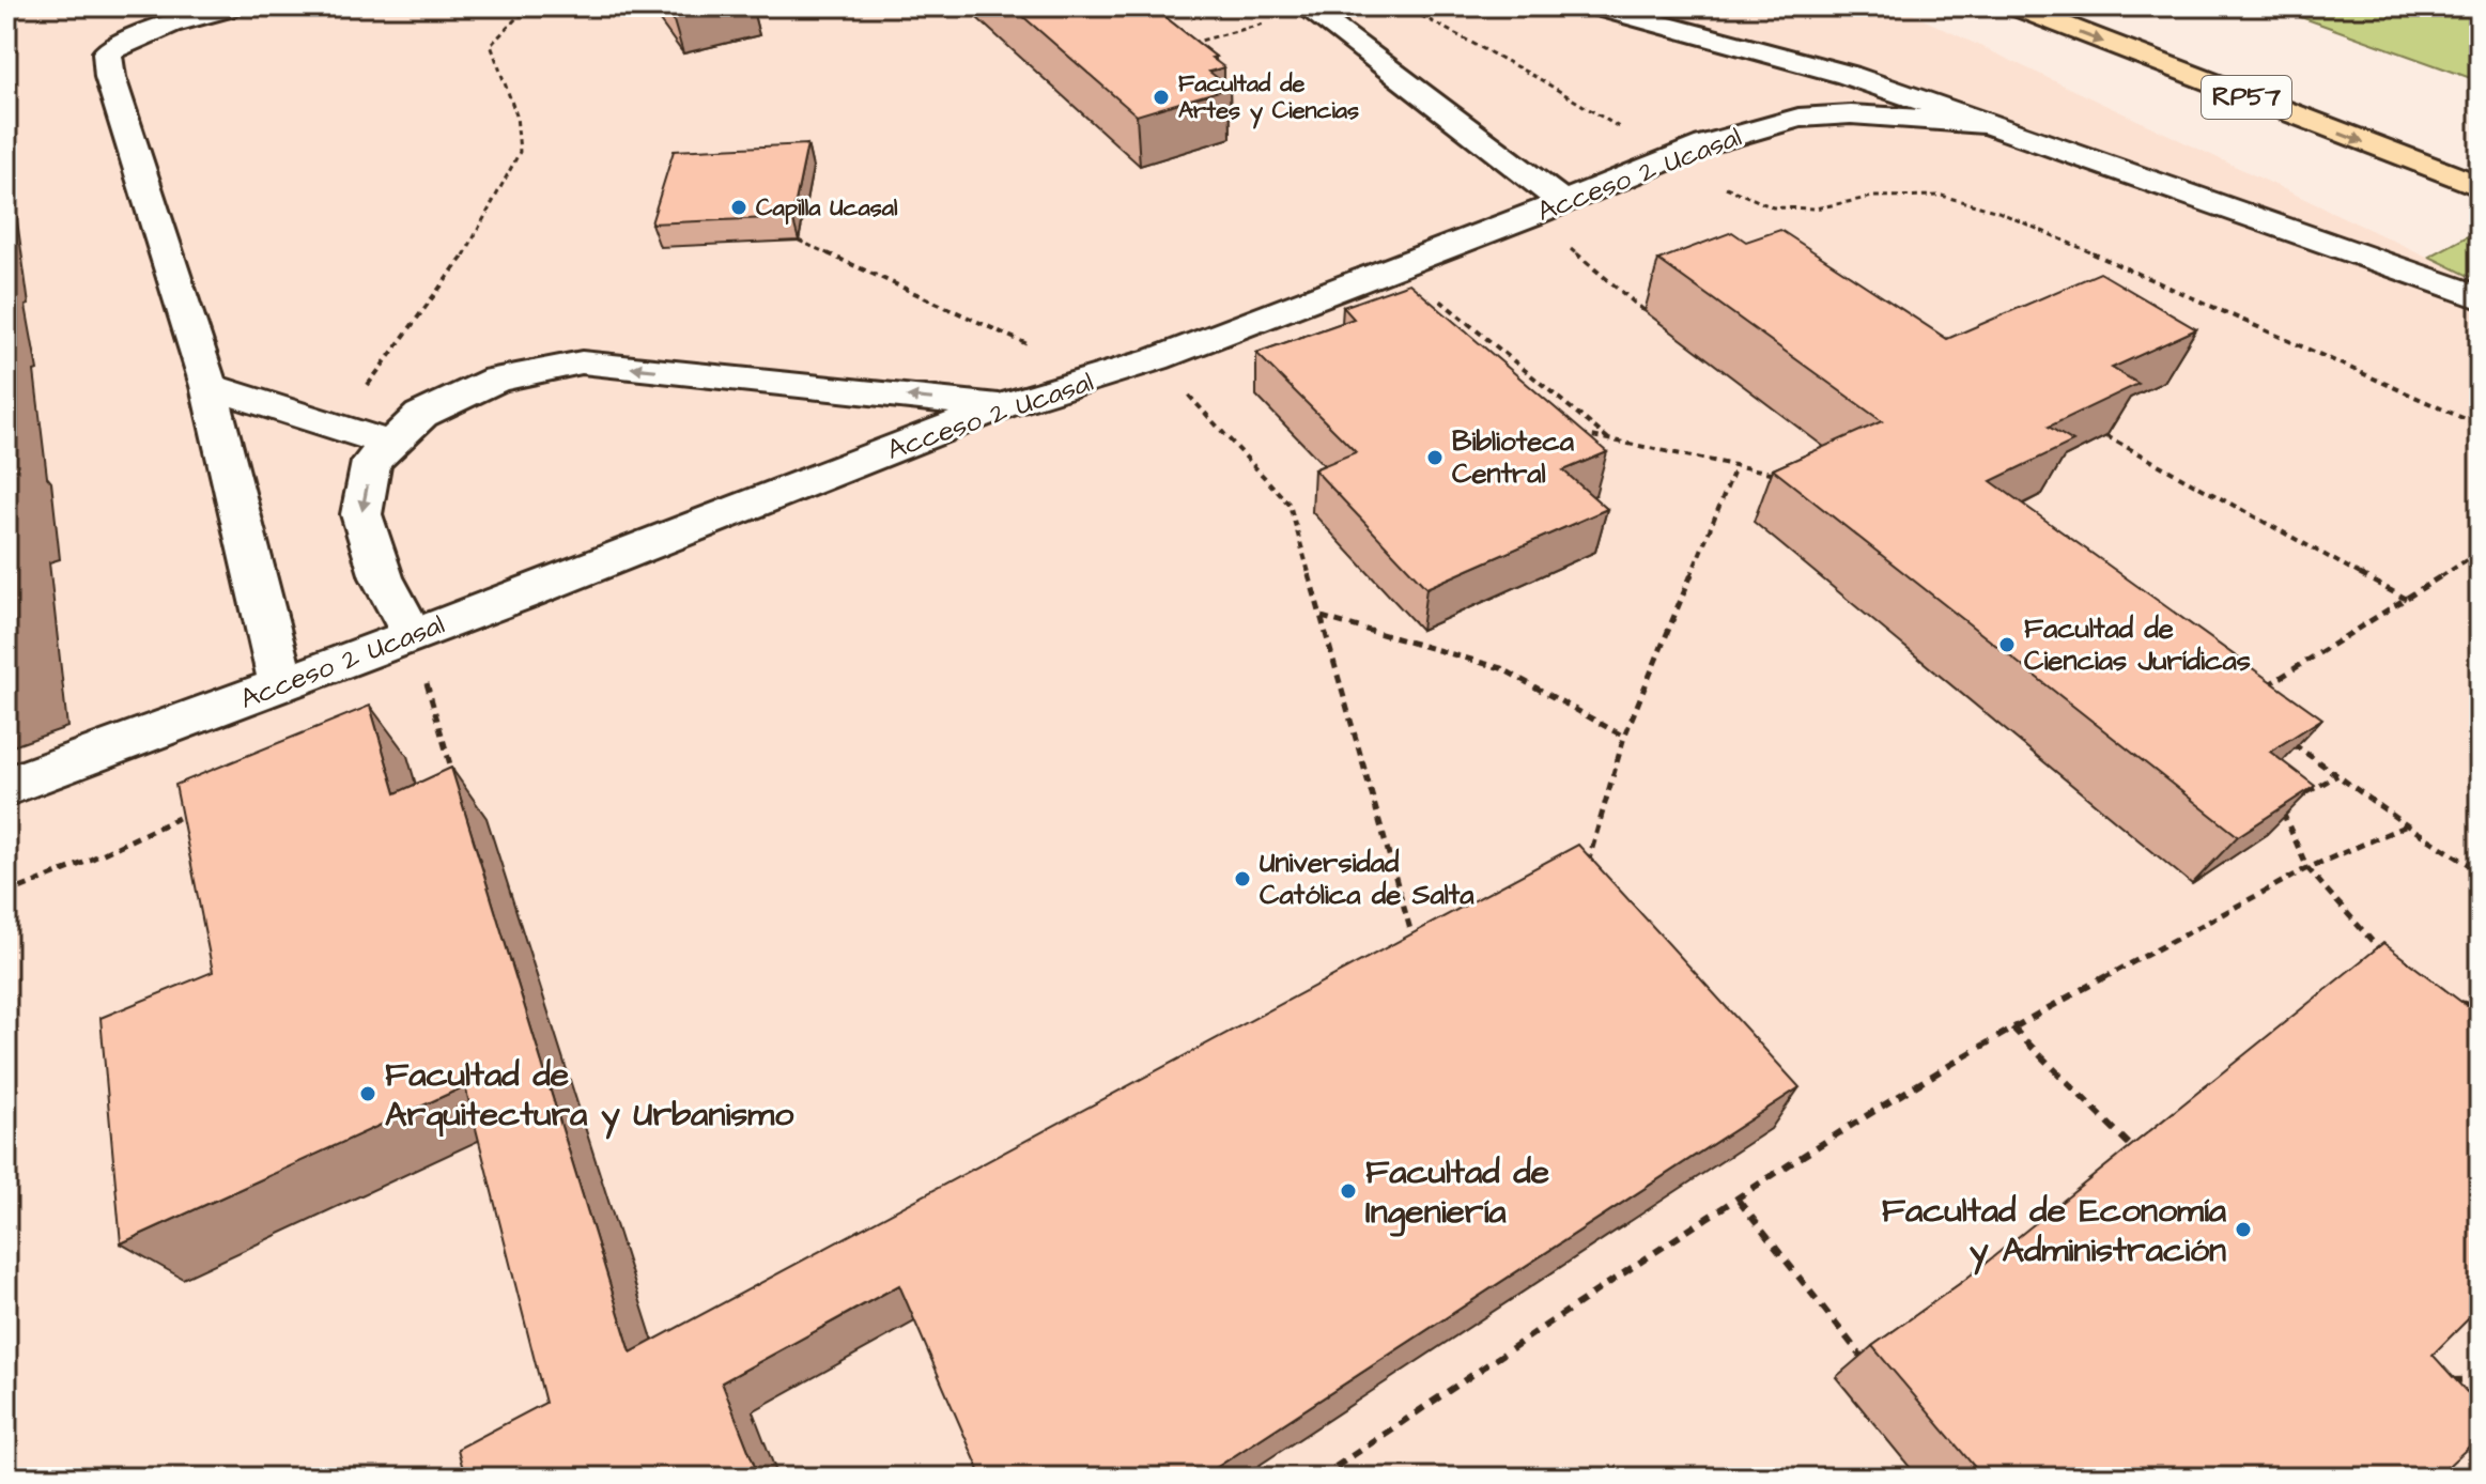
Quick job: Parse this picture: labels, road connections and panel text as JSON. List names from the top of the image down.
{
  "streets": {
    "highway": ["RP57"],
    "street": ["Acceso 2 Ucasal"]
  },
  "places": [
    "Facultad de Artes y Ciencias",
    "Capilla Ucasal",
    "Biblioteca Central",
    "Facultad de Ciencias Jurídicas",
    "Universidad Católica de Salta",
    "Facultad de Arquitectura y Urbanismo",
    "Facultad de Ingeniería",
    "Facultad de Economía y Administración"
  ]
}
